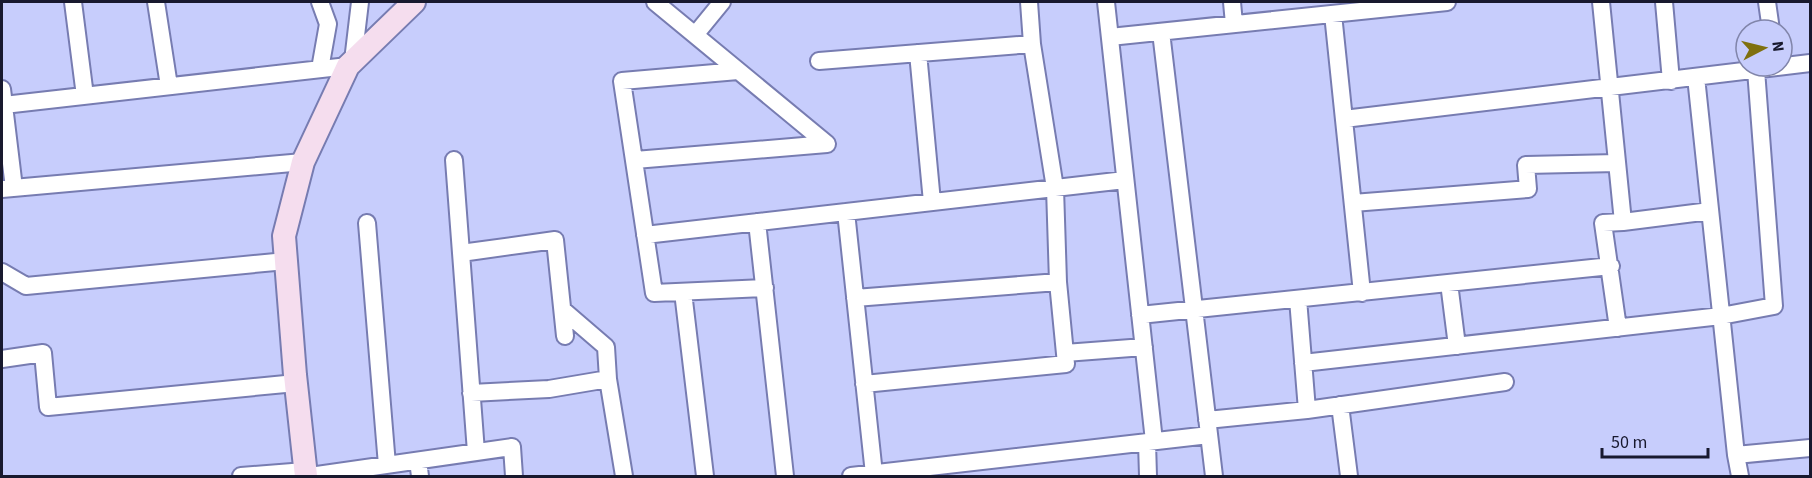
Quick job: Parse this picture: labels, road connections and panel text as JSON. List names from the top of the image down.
{
  "scale_bar": "50 m",
  "north": "right"
}
